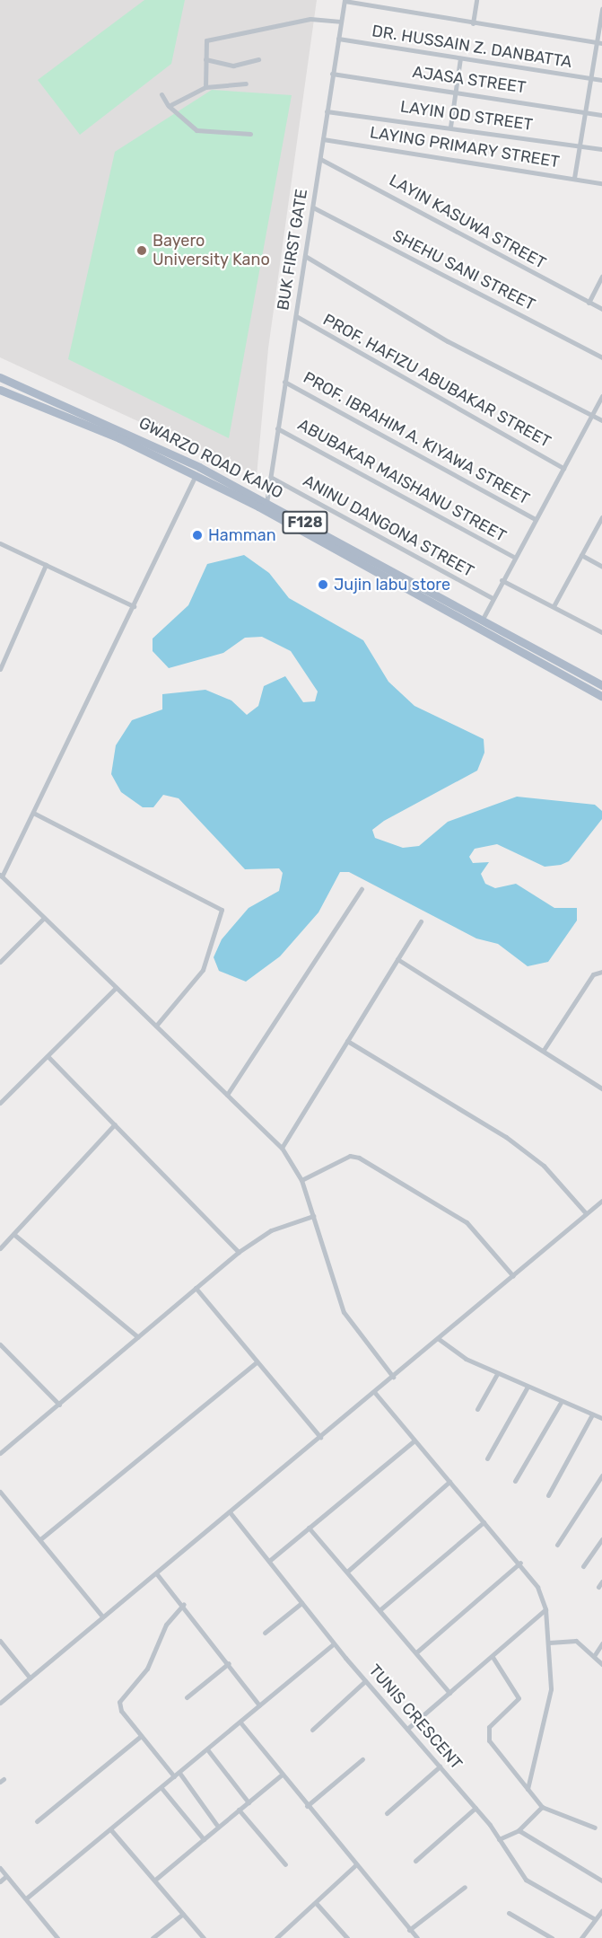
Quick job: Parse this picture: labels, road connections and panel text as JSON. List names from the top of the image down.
{
  "streets": {
    "main road": ["GWARZO ROAD KANO", "F128"],
    "street": [
      "DR. HUSSAIN Z. DANBATTA",
      "AJASA STREET",
      "LAYIN OD STREET",
      "LAYING PRIMARY STREET",
      "LAYIN KASUWA STREET",
      "BUK FIRST GATE",
      "SHEHU SANI STREET",
      "PROF. HAFIZU ABUBAKAR STREET",
      "PROF. IBRAHIM A. KIYAWA STREET",
      "ABUBAKAR MAISHANU STREET",
      "ANINU DANGONA STREET",
      "TUNIS CRESCENT"
    ]
  },
  "crossings": [
    ["DR. HUSSAIN Z. DANBATTA", "BUK FIRST GATE"],
    ["AJASA STREET", "BUK FIRST GATE"],
    ["LAYIN OD STREET", "BUK FIRST GATE"],
    ["LAYING PRIMARY STREET", "BUK FIRST GATE"],
    ["LAYIN KASUWA STREET", "BUK FIRST GATE"],
    ["BUK FIRST GATE", "SHEHU SANI STREET"],
    ["BUK FIRST GATE", "PROF. HAFIZU ABUBAKAR STREET"],
    ["BUK FIRST GATE", "PROF. IBRAHIM A. KIYAWA STREET"],
    ["BUK FIRST GATE", "GWARZO ROAD KANO"],
    ["BUK FIRST GATE", "ABUBAKAR MAISHANU STREET"],
    ["BUK FIRST GATE", "ANINU DANGONA STREET"],
    ["GWARZO ROAD KANO", "F128"]
  ],
  "places": ["Bayero University Kano", "Hamman", "Jujin labu store"]
}
